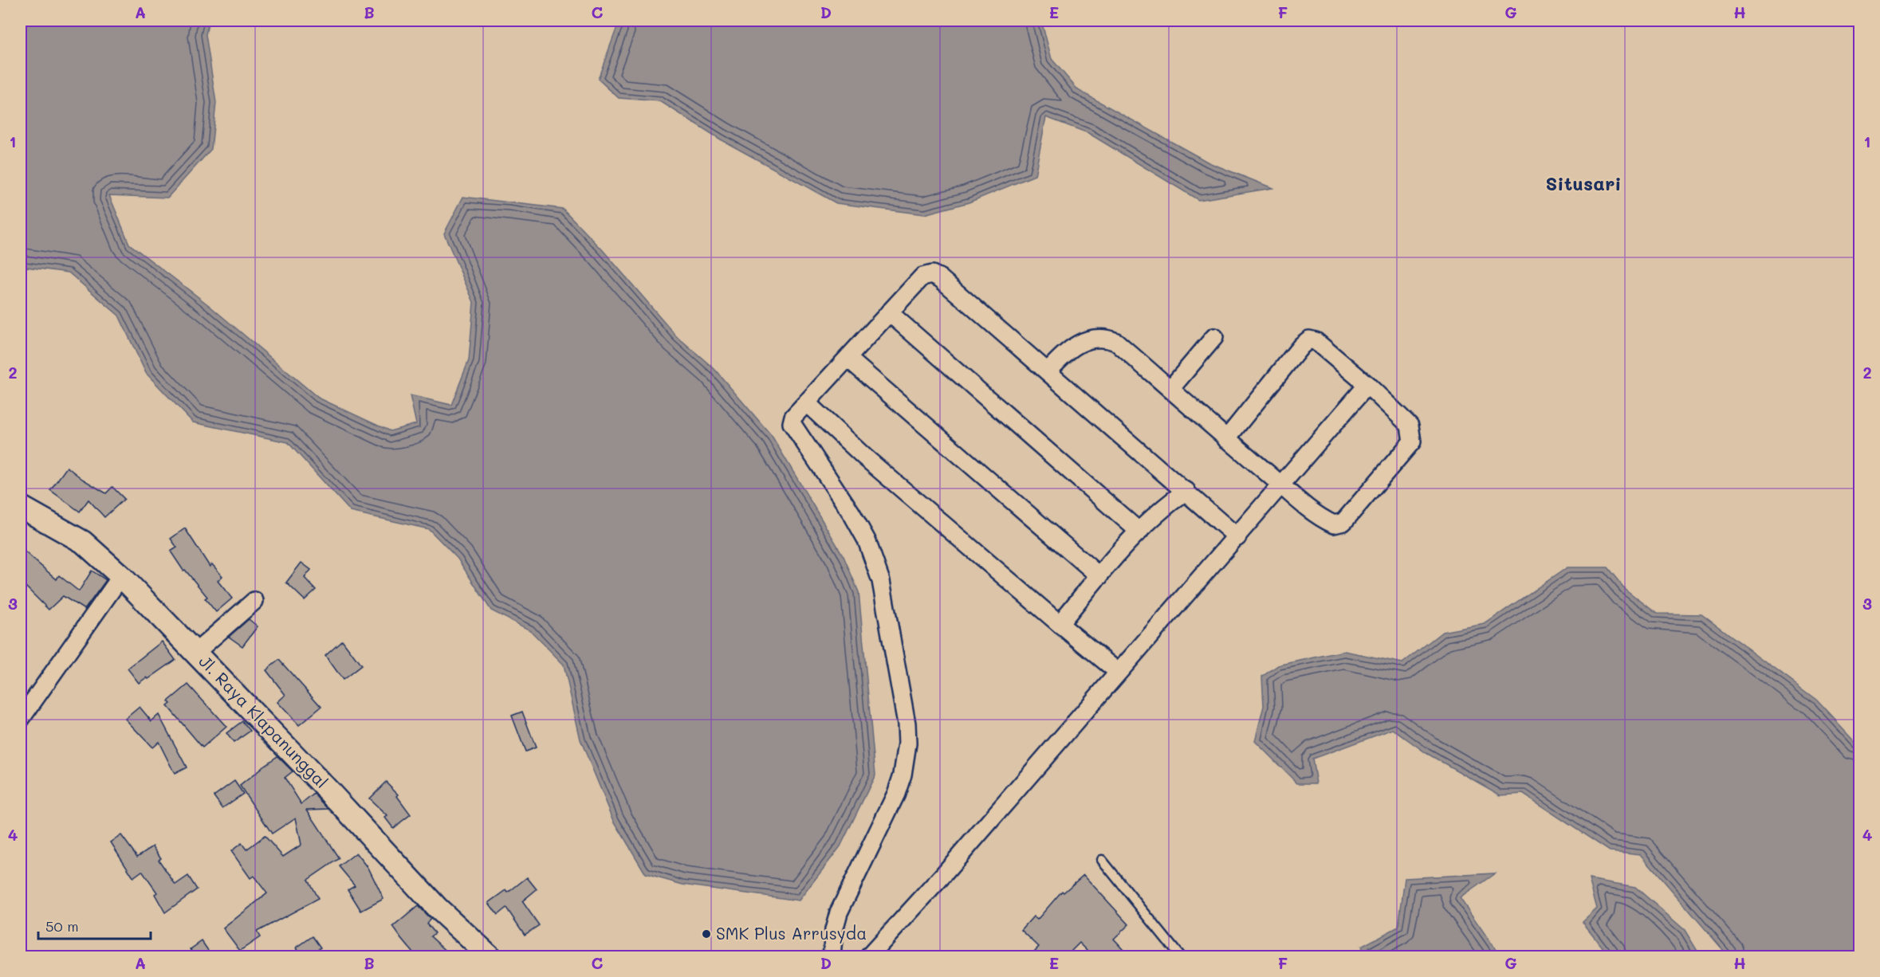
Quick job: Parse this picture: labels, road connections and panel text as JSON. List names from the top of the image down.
{
  "streets": {
    "street": ["Jl. Raya Klapanunggal"]
  },
  "districts": ["Situsari"],
  "places": ["SMK Plus Arrusyda"],
  "scale_bar": "50 m",
  "grid": {
    "columns": [
      "A",
      "B",
      "C",
      "D",
      "E",
      "F",
      "G",
      "H"
    ],
    "rows": [
      "1",
      "2",
      "3",
      "4"
    ]
  }
}
